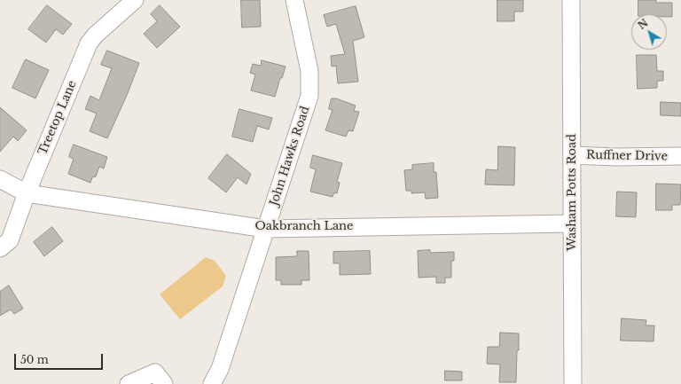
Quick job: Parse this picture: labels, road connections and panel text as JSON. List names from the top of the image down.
{
  "streets": {
    "street": [
      "Treetop Lane",
      "John Hawks Road",
      "Ruffner Drive",
      "Washam Potts Road",
      "Oakbranch Lane"
    ]
  },
  "crossings": [
    ["Treetop Lane", "Oakbranch Lane"],
    ["John Hawks Road", "Oakbranch Lane"],
    ["Ruffner Drive", "Washam Potts Road"],
    ["Washam Potts Road", "Oakbranch Lane"]
  ],
  "scale_bar": "50 m",
  "north": "top left"
}
